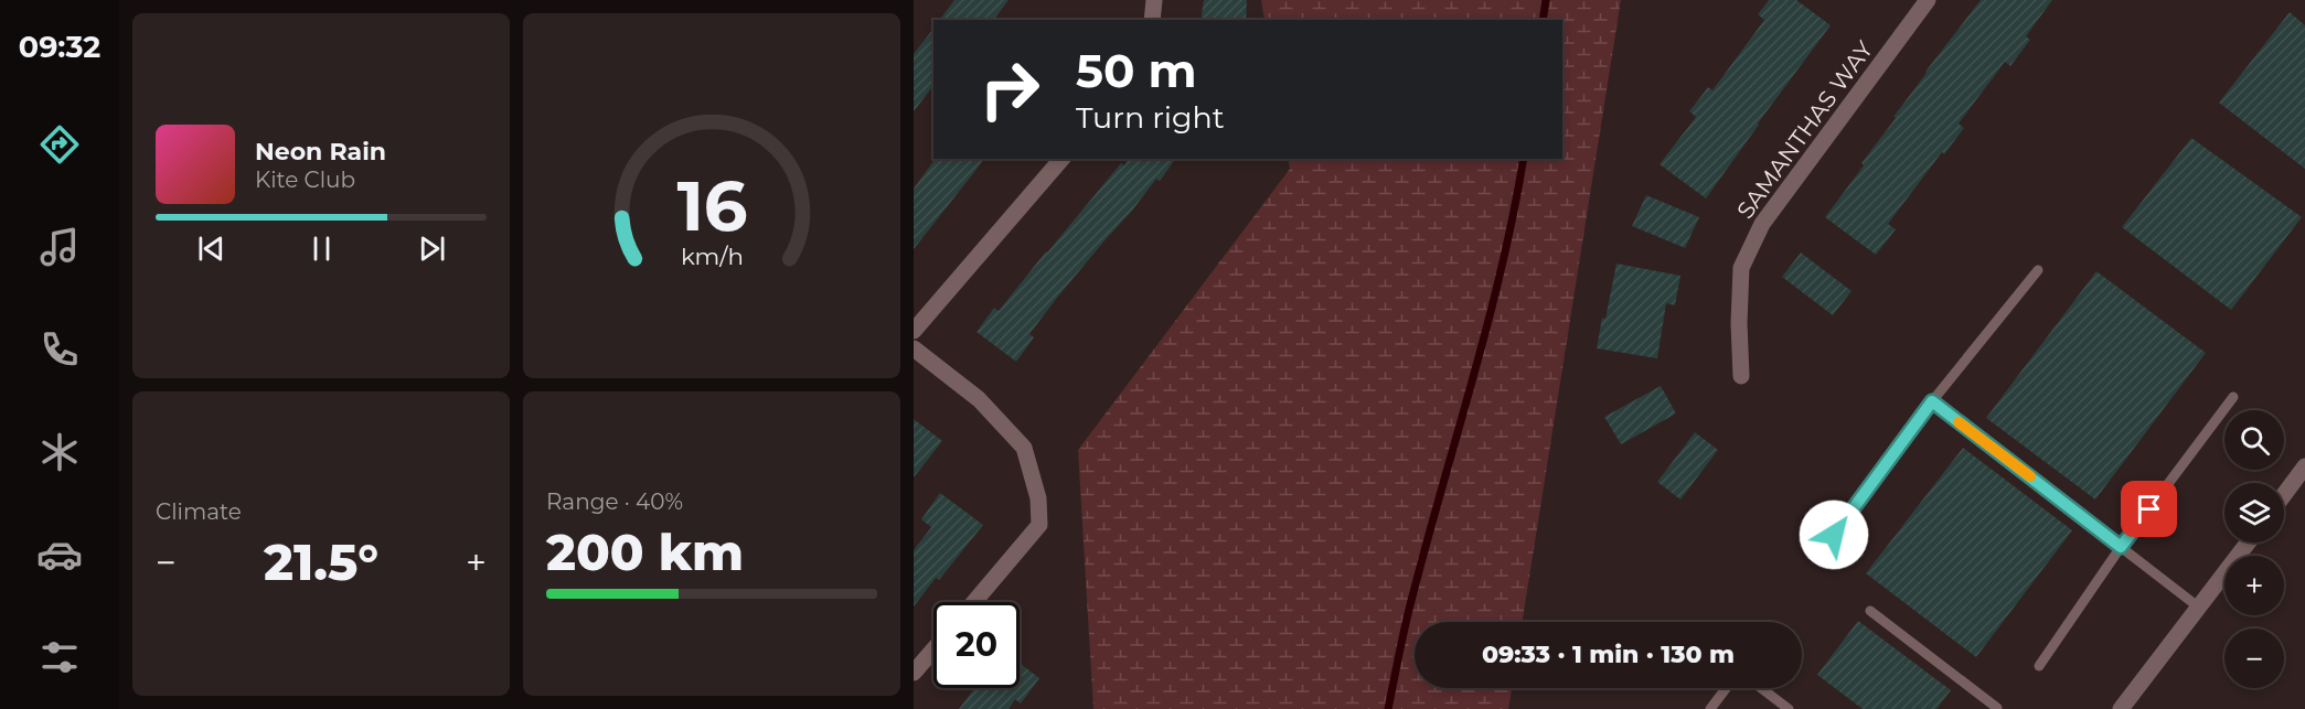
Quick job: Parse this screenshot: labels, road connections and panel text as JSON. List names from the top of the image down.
{
  "streets": {
    "street": ["SAMANTHAS WAY"]
  },
  "page": {
    "tabs": "09:32",
    "turn": ["50 m", "Turn right"],
    "song": ["Neon Rain", "Kite Club"],
    "tile": [
      "Climate",
      ["Range · 40%", "200 km"]
    ],
    "map_buttons": ["+", "−"],
    "heat": ["−", "21.5°", "+"],
    "limit": "20",
    "trip": "09:33 · 1 min · 130 m",
    "gauge": ["16", "km/h"]
  }
}
